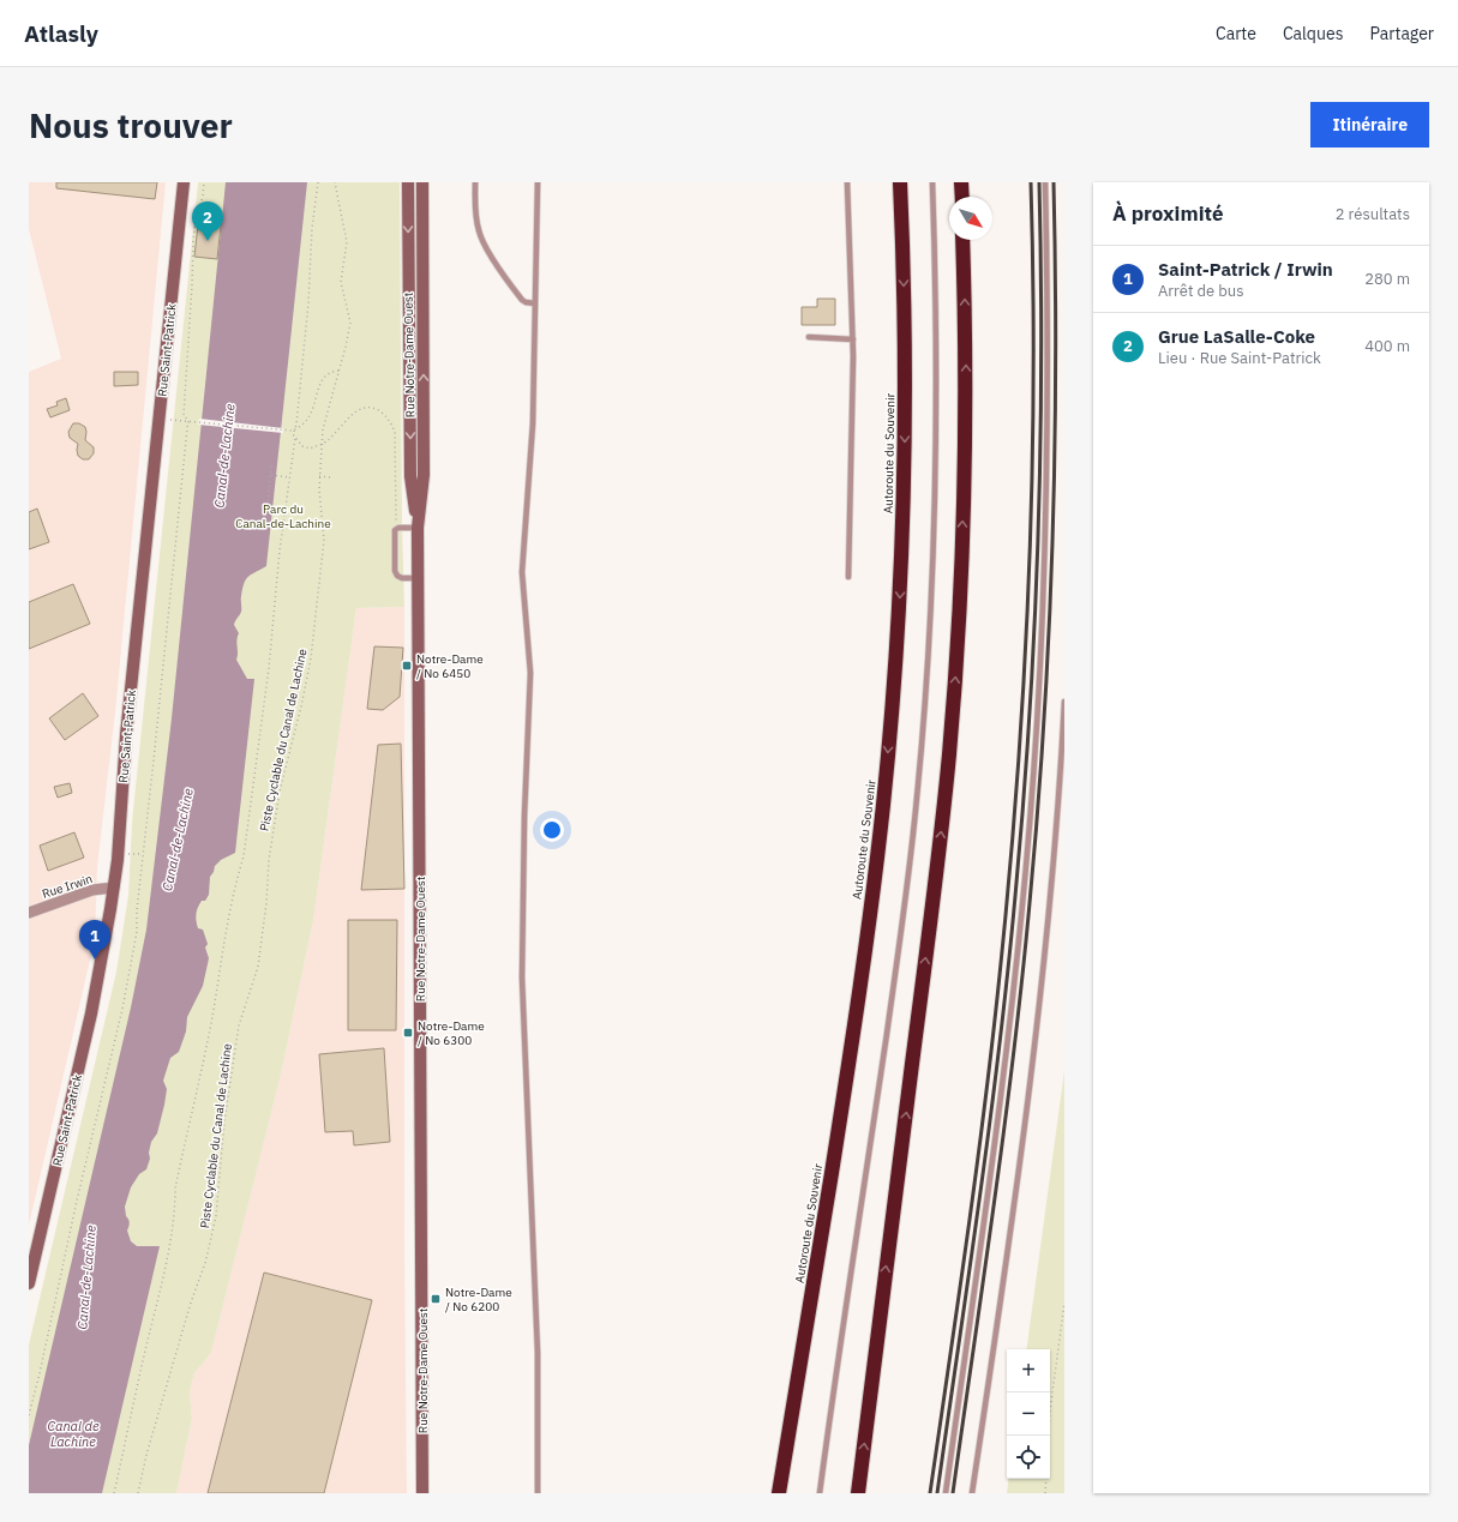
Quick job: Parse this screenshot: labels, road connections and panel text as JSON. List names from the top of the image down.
{
  "streets": {
    "highway": ["Autoroute du Souvenir"],
    "main road": ["Rue Saint-Patrick", "Rue Notre-Dame Ouest"],
    "street": ["Rue Irwin"],
    "path": ["Piste Cyclable du Canal de Lachine"]
  },
  "crossings": [
    ["Rue Saint-Patrick", "Rue Irwin"]
  ],
  "water": ["Canal-de-Lachine", "Canal de Lachine"],
  "parks": ["Parc du Canal-de-Lachine"],
  "places": {
    "transit": ["Notre-Dame / No 6450", "Notre-Dame / No 6300", "Notre-Dame / No 6200"]
  },
  "north": "bottom right",
  "page": {
    "header": "Atlasly",
    "nav": ["Carte", "Calques", "Partager"],
    "buttons": "Itinéraire",
    "title": "Nous trouver",
    "heading": ["À proximité", "2 résultats"],
    "pins": ["2", "1"],
    "list": [
      {
        "mark": "1",
        "name": "Saint-Patrick / Irwin",
        "note": "Arrêt de bus",
        "value": "280 m"
      },
      {
        "mark": "2",
        "name": "Grue LaSalle-Coke",
        "note": "Lieu · Rue Saint-Patrick",
        "value": "400 m"
      }
    ],
    "map_buttons": ["+", "−"]
  }
}
